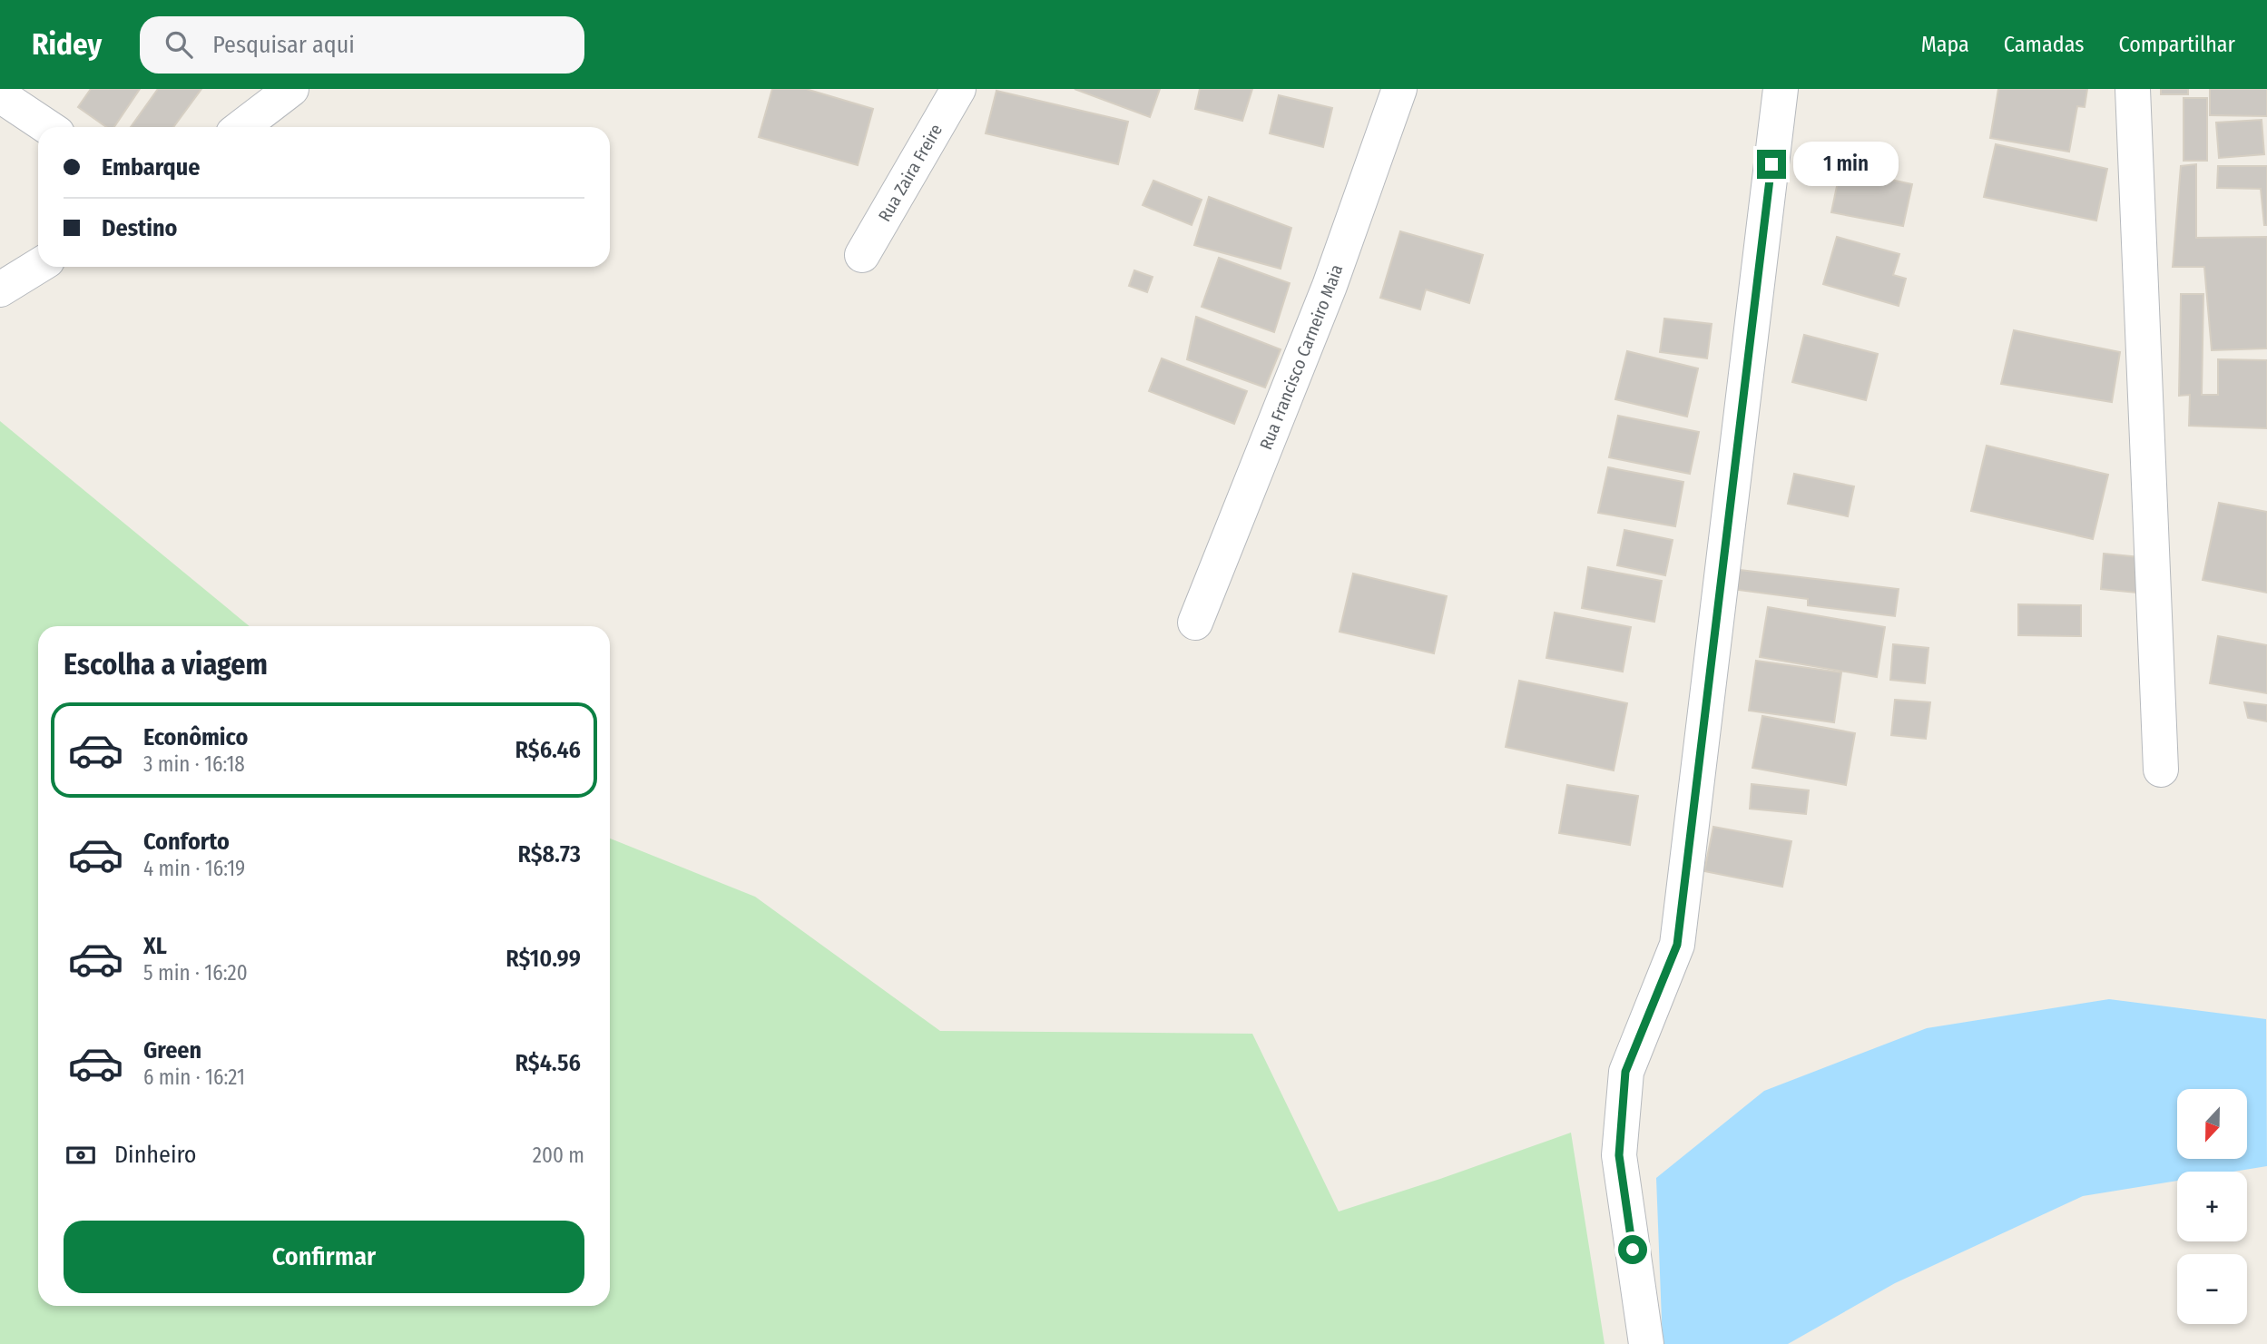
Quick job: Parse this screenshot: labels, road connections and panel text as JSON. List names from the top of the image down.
{
  "streets": {
    "street": ["Rua Zaira Freire", "Rua Francisco Carneiro Maia"]
  },
  "north": "bottom",
  "page": {
    "header": "Ridey",
    "search": "Pesquisar aqui",
    "nav": ["Mapa", "Camadas", "Compartilhar"],
    "banner": ["Embarque", "Destino"],
    "bubble": "1 min",
    "heading": "Escolha a viagem",
    "list": [
      {
        "name": "Econômico",
        "note": "3 min · 16:18",
        "value": "R$6.46"
      },
      {
        "name": "Conforto",
        "note": "4 min · 16:19",
        "value": "R$8.73"
      },
      {
        "name": "XL",
        "note": "5 min · 16:20",
        "value": "R$10.99"
      },
      {
        "name": "Green",
        "note": "6 min · 16:21",
        "value": "R$4.56"
      }
    ],
    "map_buttons": ["+", "−"],
    "pay": ["Dinheiro", "200 m"],
    "buttons": "Confirmar"
  }
}
